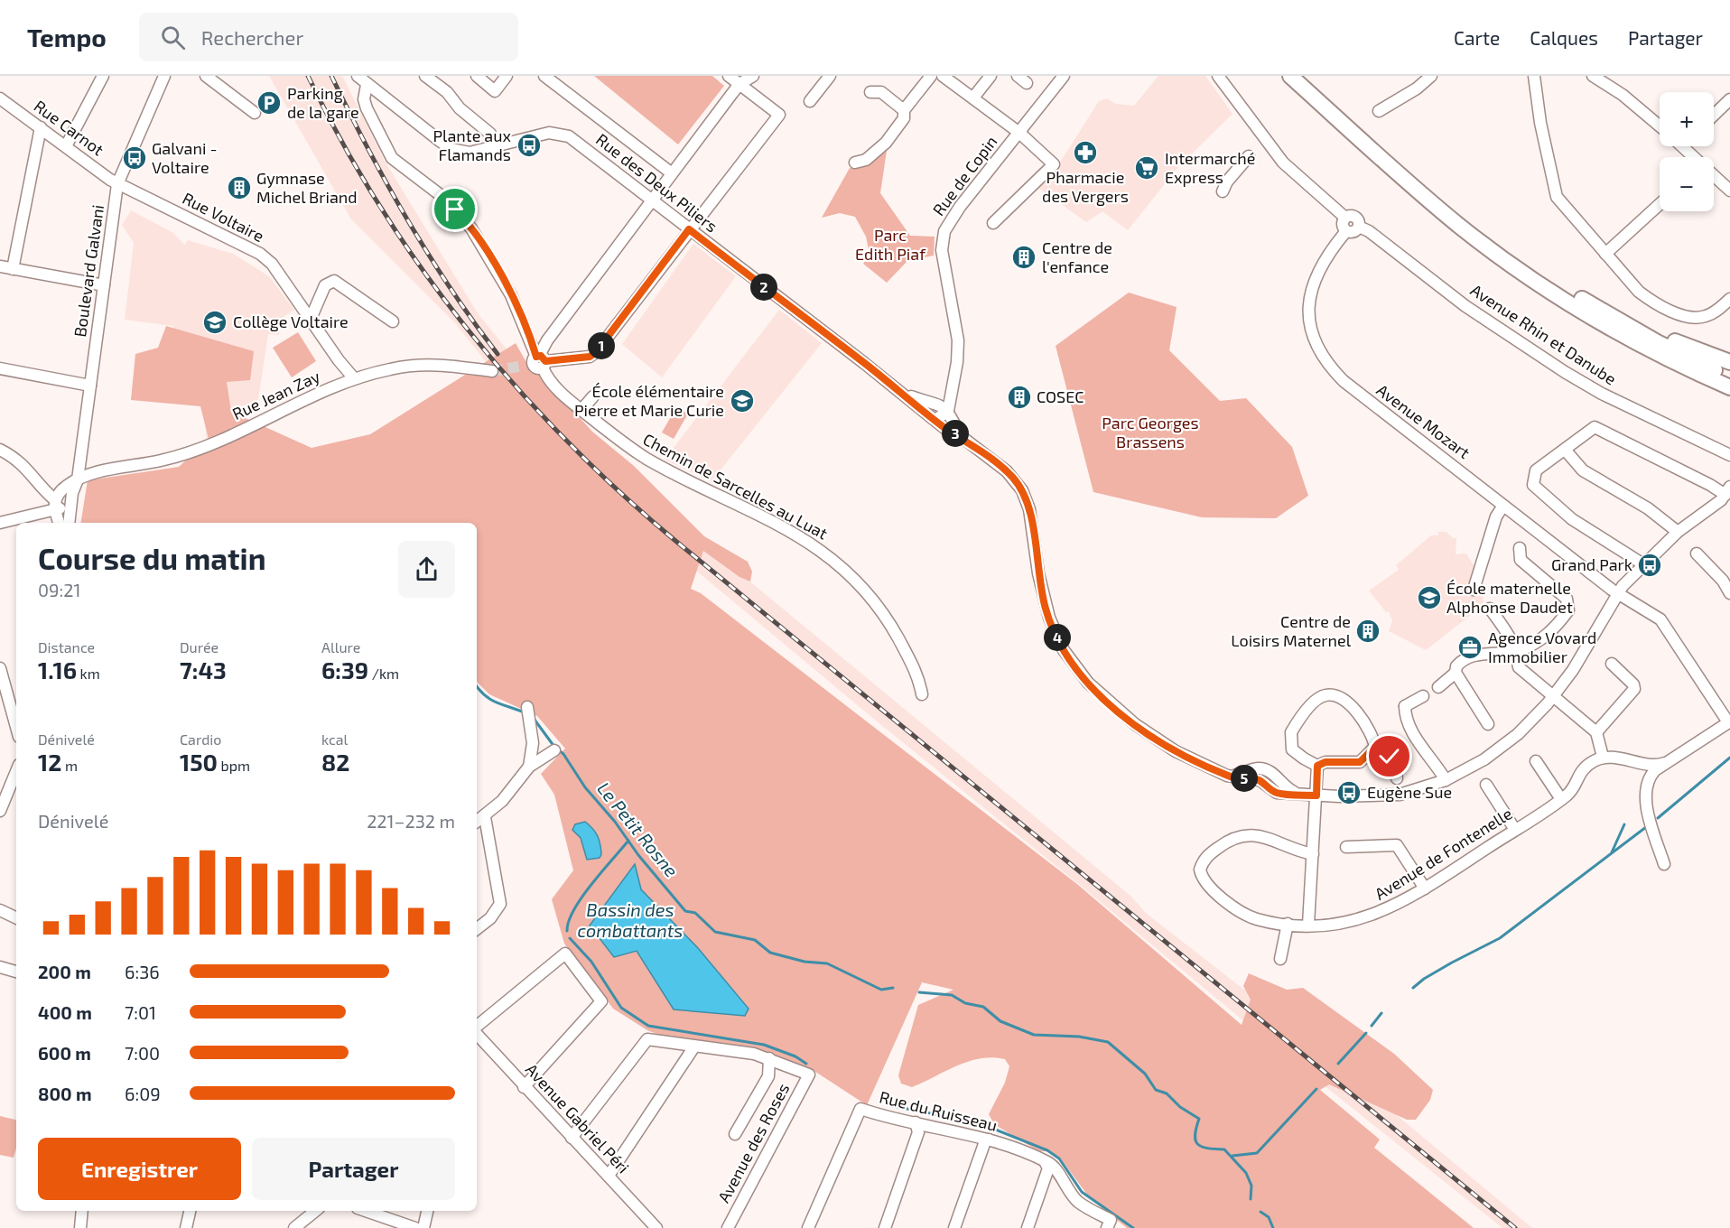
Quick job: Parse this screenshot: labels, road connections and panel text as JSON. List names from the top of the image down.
{
  "streets": {
    "street": [
      "Rue Carnot",
      "Rue de Copin",
      "Rue des Deux Piliers",
      "Rue Voltaire",
      "Boulevard Galvani",
      "Avenue Rhin et Danube",
      "Rue Jean Zay",
      "Avenue Mozart",
      "Chemin de Sarcelles au Luat",
      "Avenue de Fontenelle",
      "Rue du Ruisseau",
      "Avenue Gabriel Péri",
      "Avenue des Roses"
    ]
  },
  "crossings": [
    ["Rue Carnot", "Rue Voltaire"],
    ["Rue Carnot", "Boulevard Galvani"],
    ["Rue de Copin", "Rue des Deux Piliers"],
    ["Rue des Deux Piliers", "Avenue Mozart"],
    ["Rue des Deux Piliers", "Chemin de Sarcelles au Luat"],
    ["Rue Voltaire", "Boulevard Galvani"],
    ["Rue Voltaire", "Rue Jean Zay"],
    ["Boulevard Galvani", "Rue Jean Zay"],
    ["Avenue Rhin et Danube", "Avenue Mozart"]
  ],
  "water": ["Le Petit Rosne", "Bassin des combattants"],
  "parks": ["Parc Edith Piaf", "Parc Georges Brassens"],
  "places": {
    "parking": ["Parking de la gare"],
    "bus stop": [
      "Plante aux Flamands",
      "Galvani - Voltaire",
      "Grand Park",
      "Eugène Sue"
    ],
    "pharmacy": ["Pharmacie des Vergers"],
    "supermarket": ["Intermarché Express"],
    "building": [
      "Gymnase Michel Briand",
      "Centre de l'enfance",
      "COSEC",
      "Centre de Loisirs Maternel"
    ],
    "school or university": ["Collège Voltaire", "École élémentaire Pierre et Marie Curie", "École maternelle Alphonse Daudet"],
    "office": ["Agence Vovard Immobilier"]
  },
  "page": {
    "header": "Tempo",
    "search": "Rechercher",
    "nav": ["Carte", "Calques", "Partager"],
    "map_buttons": ["+", "−"],
    "pins": [
      "2",
      "1",
      "3",
      "4",
      "5"
    ],
    "heading": ["Course du matin", "09:21"],
    "stats": [
      ["Distance", "1.16 km"],
      ["Durée", "7:43"],
      ["Allure", "6:39 /km"],
      ["Dénivelé", "12 m"],
      ["Cardio", "150 bpm"],
      ["kcal", "82"]
    ],
    "chart": ["Dénivelé", "221–232 m"],
    "list": [
      {
        "name": "200 m",
        "note": "6:36"
      },
      {
        "name": "400 m",
        "note": "7:01"
      },
      {
        "name": "600 m",
        "note": "7:00"
      },
      {
        "name": "800 m",
        "note": "6:09"
      }
    ],
    "buttons": ["Enregistrer", "Partager"]
  }
}
